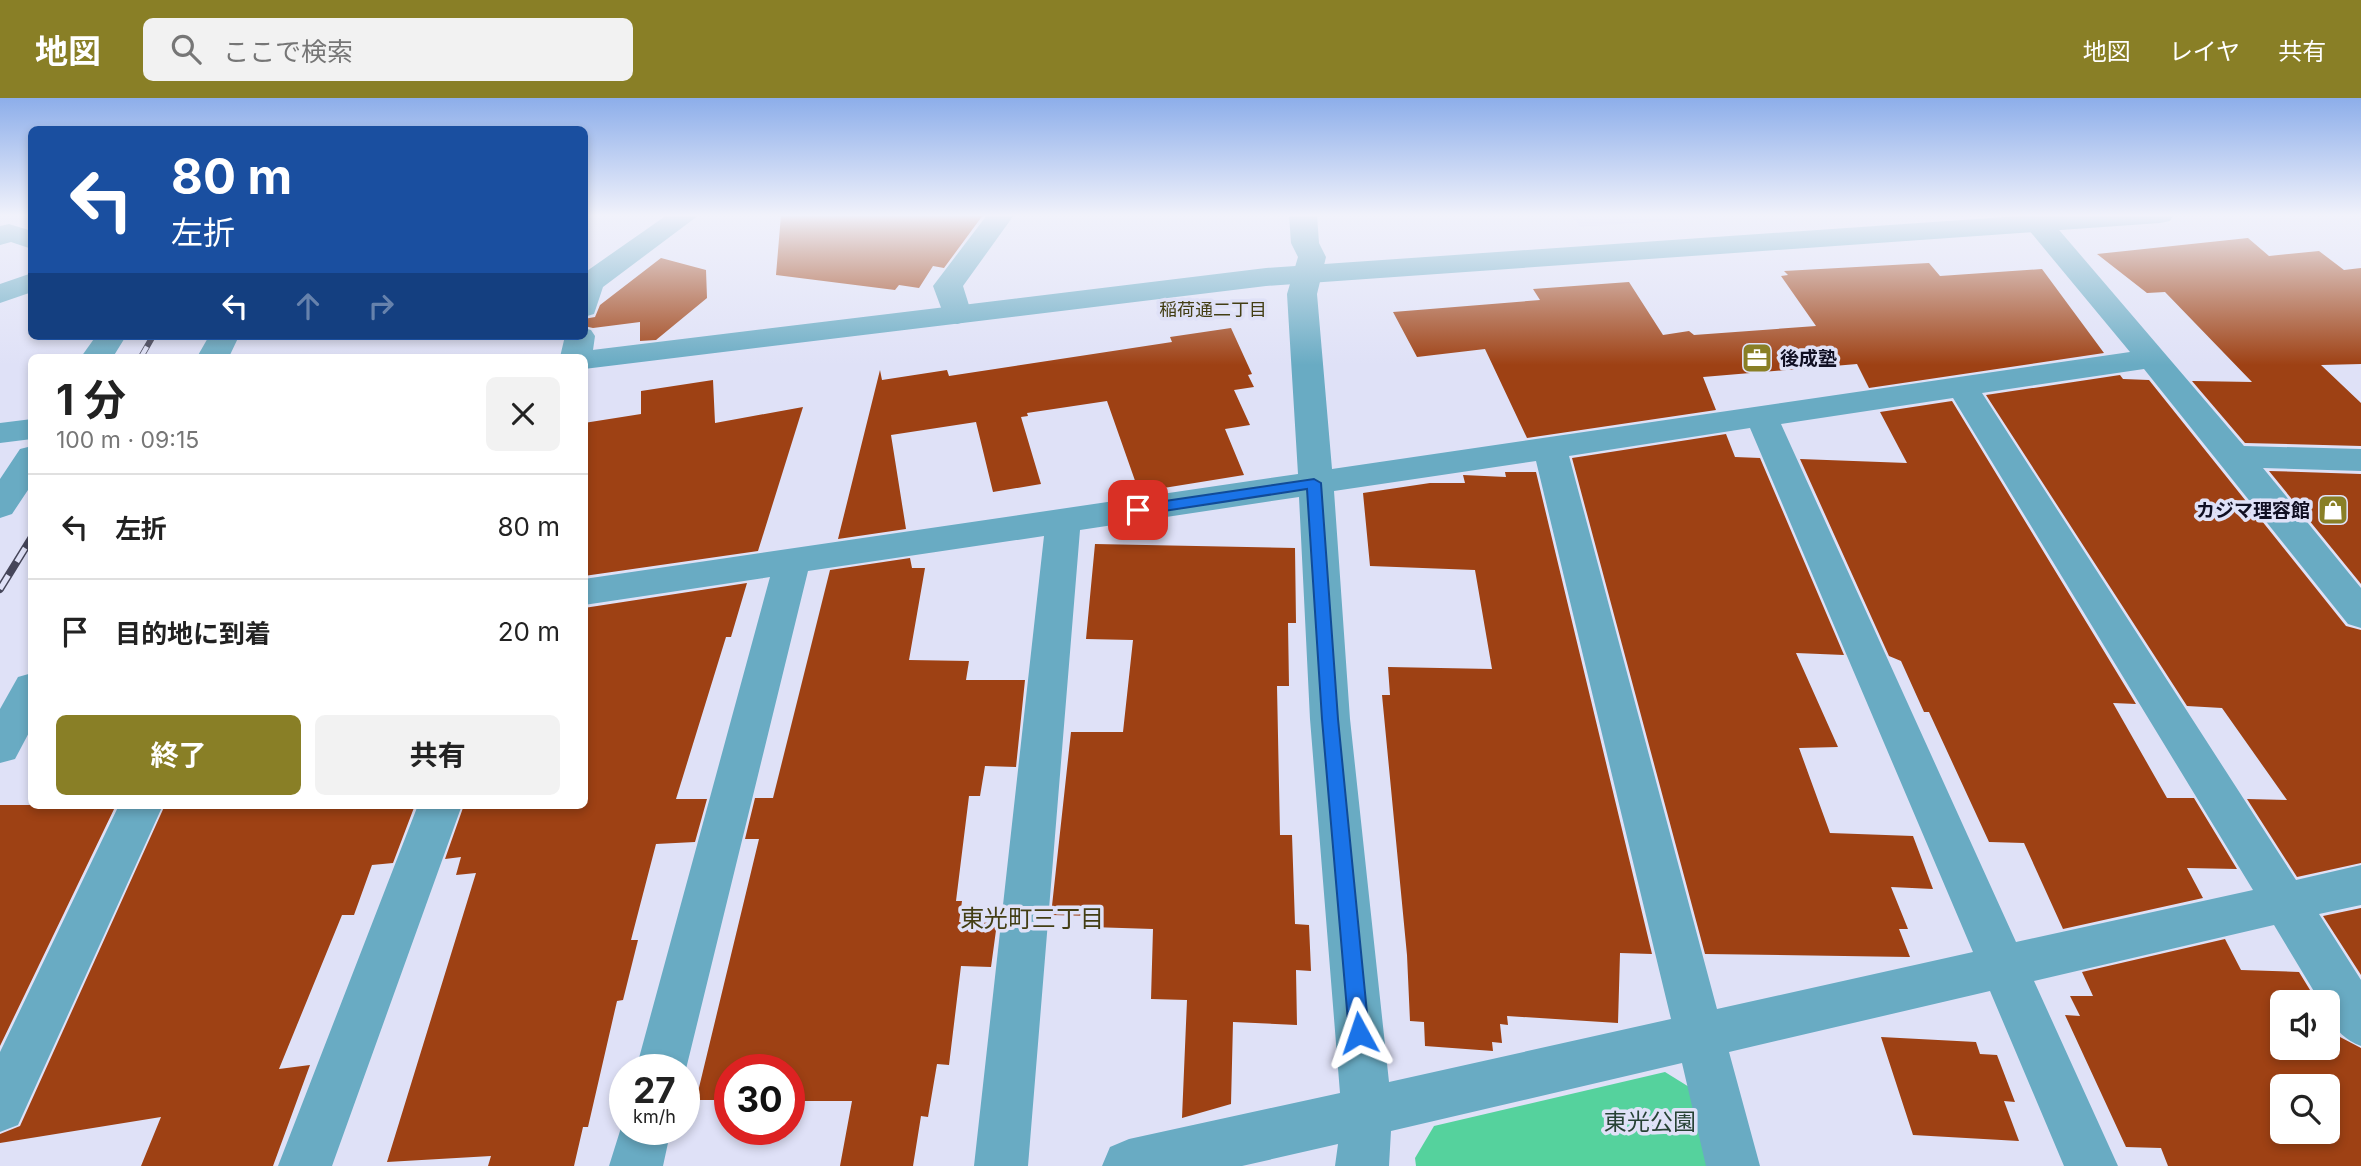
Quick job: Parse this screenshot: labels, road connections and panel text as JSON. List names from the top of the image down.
{
  "districts": ["稲荷通二丁目", "東光町三丁目"],
  "parks": ["東光公園"],
  "places": {
    "office": ["後成塾"],
    "shop": ["カジマ理容館"]
  },
  "page": {
    "header": "地図",
    "search": "ここで検索",
    "nav": ["地図", "レイヤ", "共有"],
    "turn": ["80 m", "左折"],
    "heading": ["1 分", "100 m · 09:15"],
    "list": [
      {
        "name": "左折",
        "value": "80 m"
      },
      {
        "name": "目的地に到着",
        "value": "20 m"
      }
    ],
    "buttons": ["終了", "共有"],
    "speed": "27 km/h",
    "limit": "30"
  }
}
